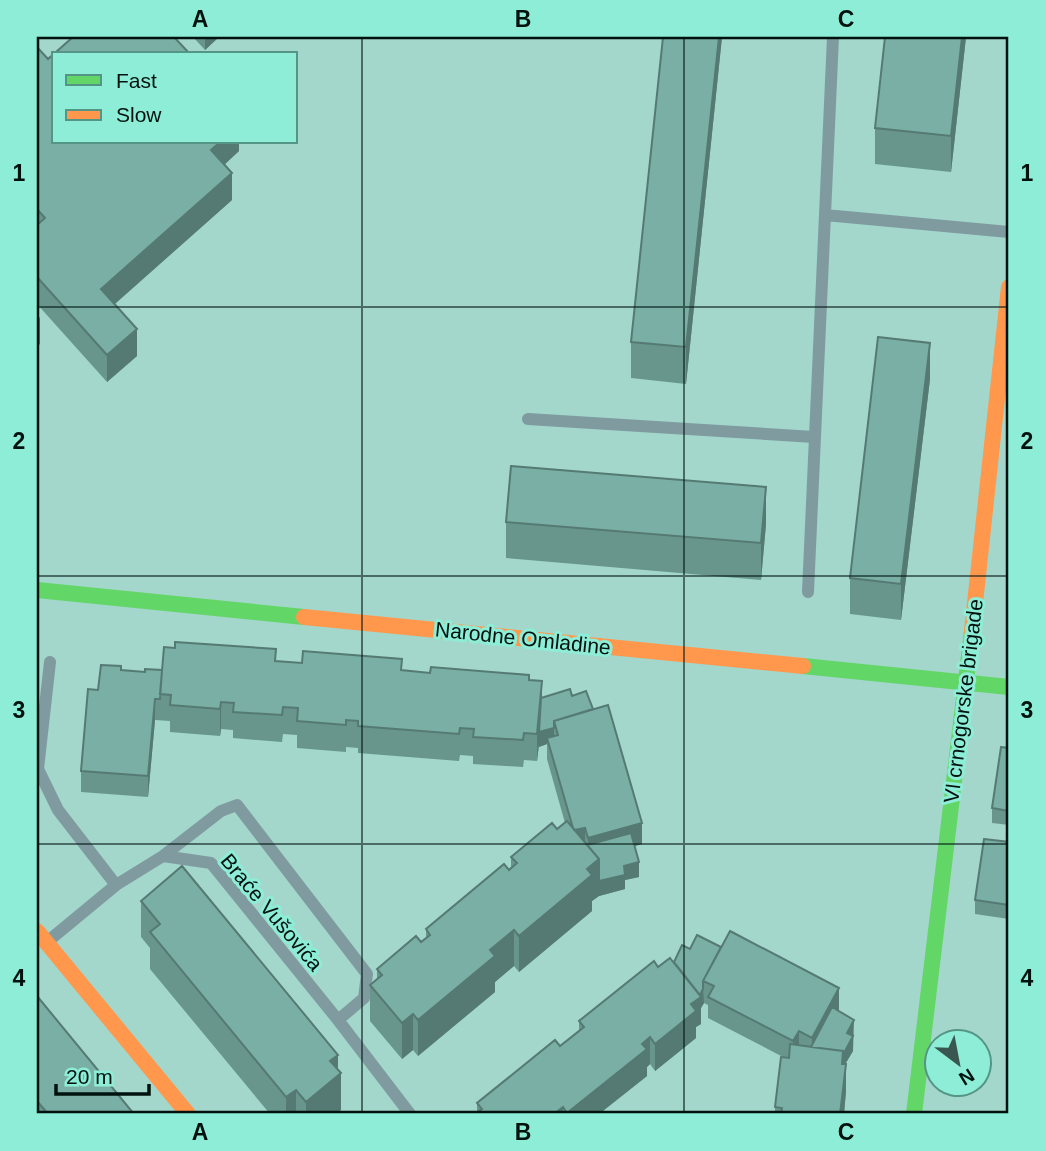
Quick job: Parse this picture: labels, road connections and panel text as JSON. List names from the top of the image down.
{
  "streets": {
    "street": ["Narodne Omladine", "VI crnogorske brigade"],
    "lane": ["Braće Vušovića"]
  },
  "crossings": [
    ["Narodne Omladine", "VI crnogorske brigade"]
  ],
  "legend": ["Fast", "Slow"],
  "scale_bar": "20 m",
  "north": "bottom right",
  "grid": {
    "columns": ["A", "B", "C"],
    "rows": [
      "1",
      "2",
      "3",
      "4"
    ]
  }
}
